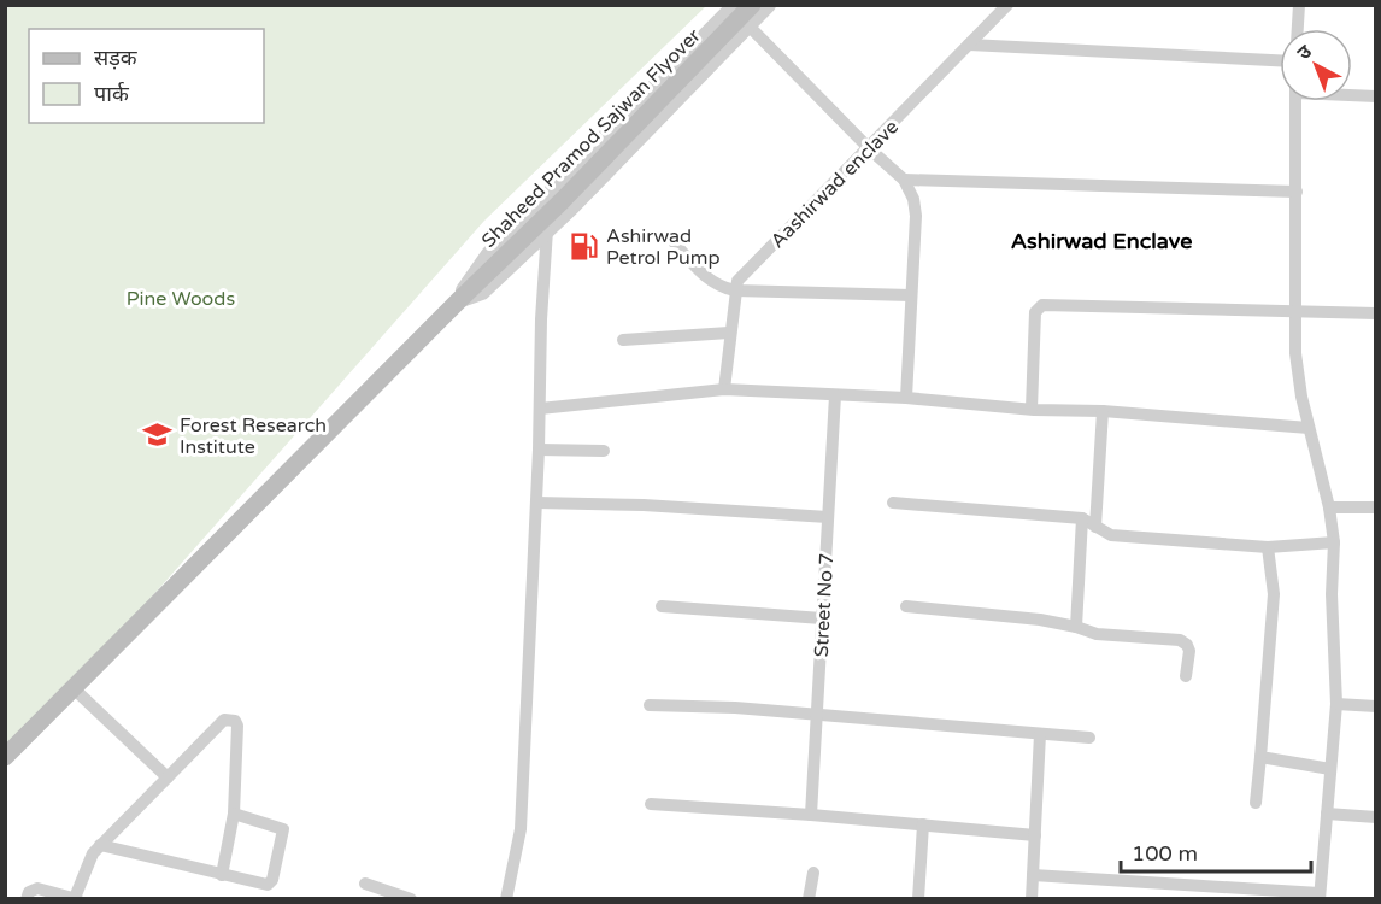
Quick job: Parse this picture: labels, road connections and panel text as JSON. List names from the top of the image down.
{
  "streets": {
    "main road": ["Shaheed Pramod Sajwan Flyover"],
    "street": ["Aashirwad enclave", "Street No 7"]
  },
  "districts": ["Ashirwad Enclave"],
  "parks": ["Pine Woods"],
  "places": {
    "fuel station": ["Ashirwad Petrol Pump"],
    "school or university": ["Forest Research Institute"]
  },
  "legend": ["सड़क", "पार्क"],
  "scale_bar": "100 m",
  "north": "top left"
}
